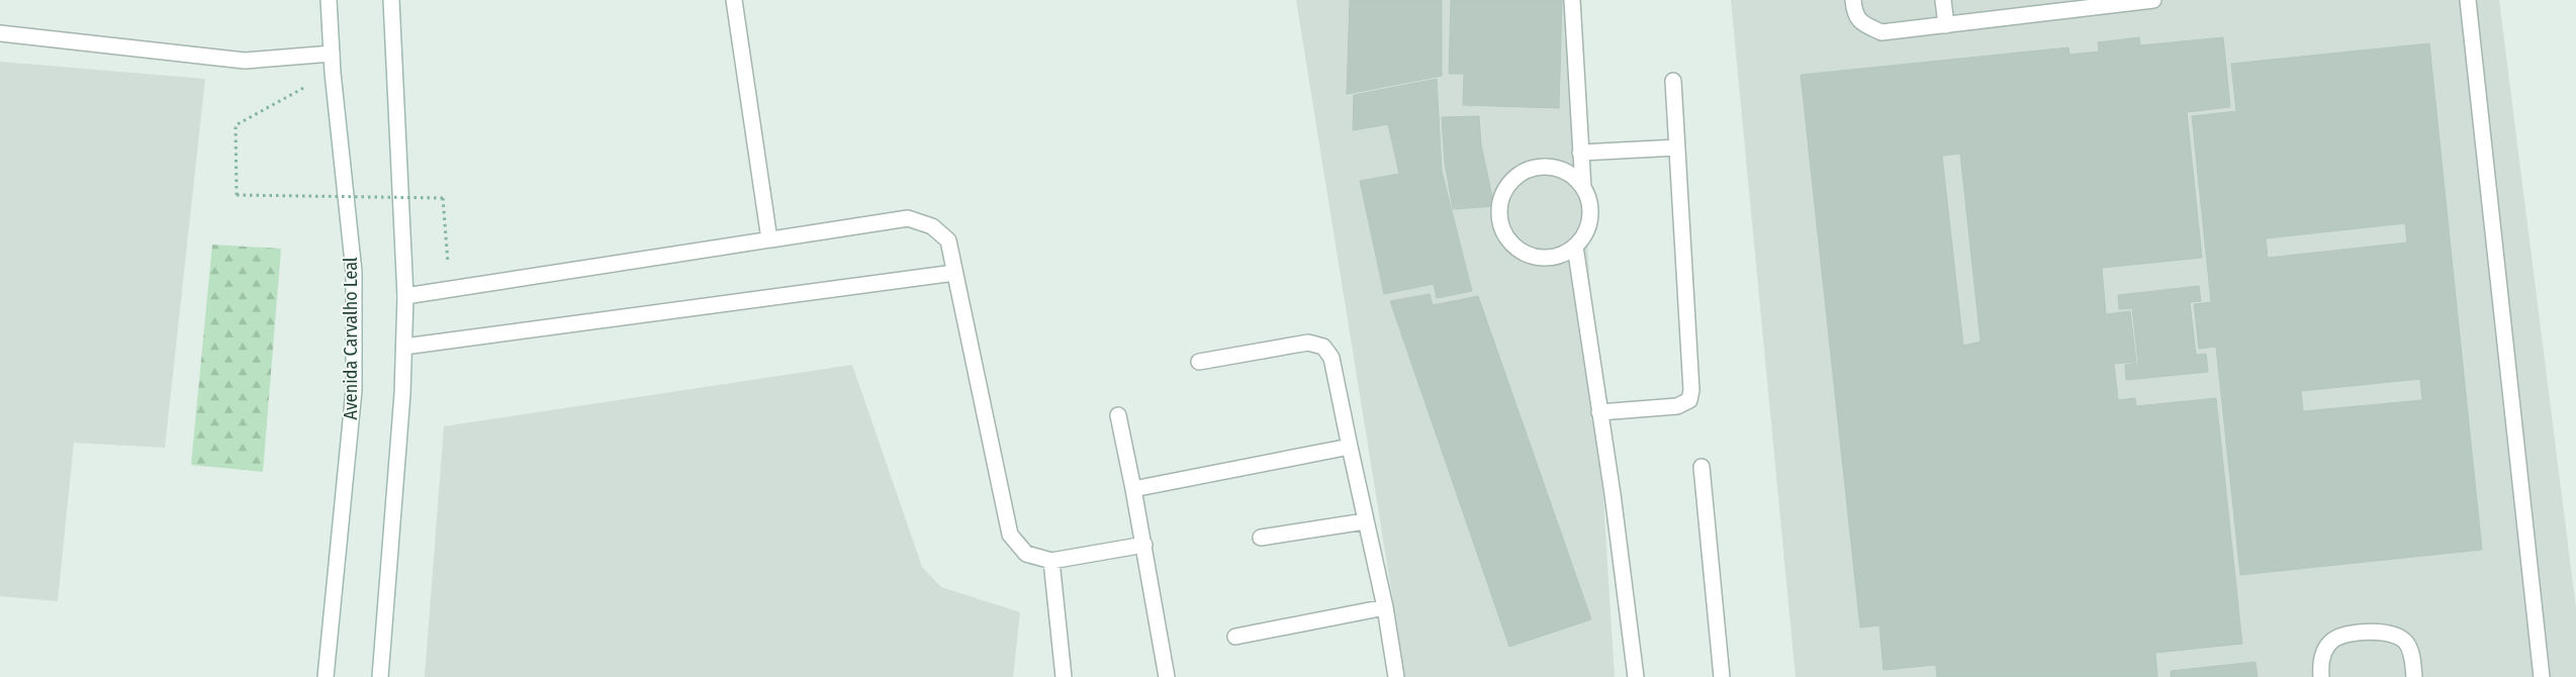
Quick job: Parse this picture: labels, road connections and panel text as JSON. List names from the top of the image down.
{
  "streets": {
    "street": ["Avenida Carvalho Leal"]
  }
}
